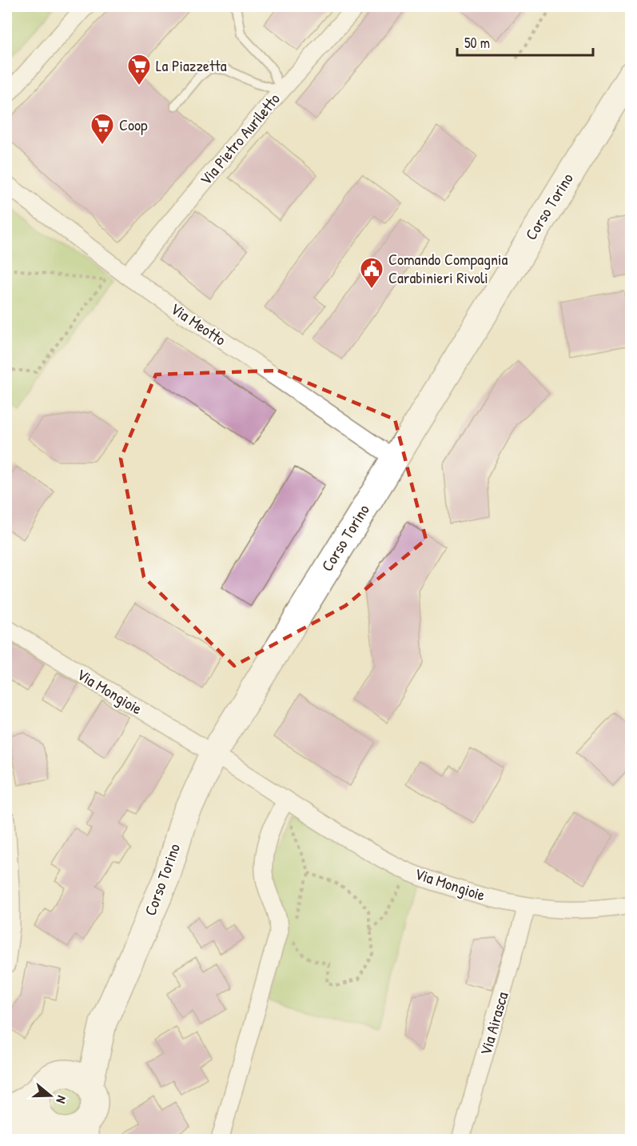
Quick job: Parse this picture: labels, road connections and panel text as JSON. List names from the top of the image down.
{
  "streets": {
    "main road": ["Corso Torino"],
    "street": [
      "Via Pietro Auriletto",
      "Via Meotto",
      "Via Mongioie",
      "Via Airasca"
    ]
  },
  "crossings": [
    ["Via Pietro Auriletto", "Via Meotto"],
    ["Corso Torino", "Via Meotto"],
    ["Corso Torino", "Via Mongioie"],
    ["Via Mongioie", "Via Airasca"]
  ],
  "places": {
    "supermarket": ["La Piazzetta", "Coop"],
    "public building": ["Comando Compagnia Carabinieri Rivoli"]
  },
  "scale_bar": "50 m",
  "north": "right"
}
